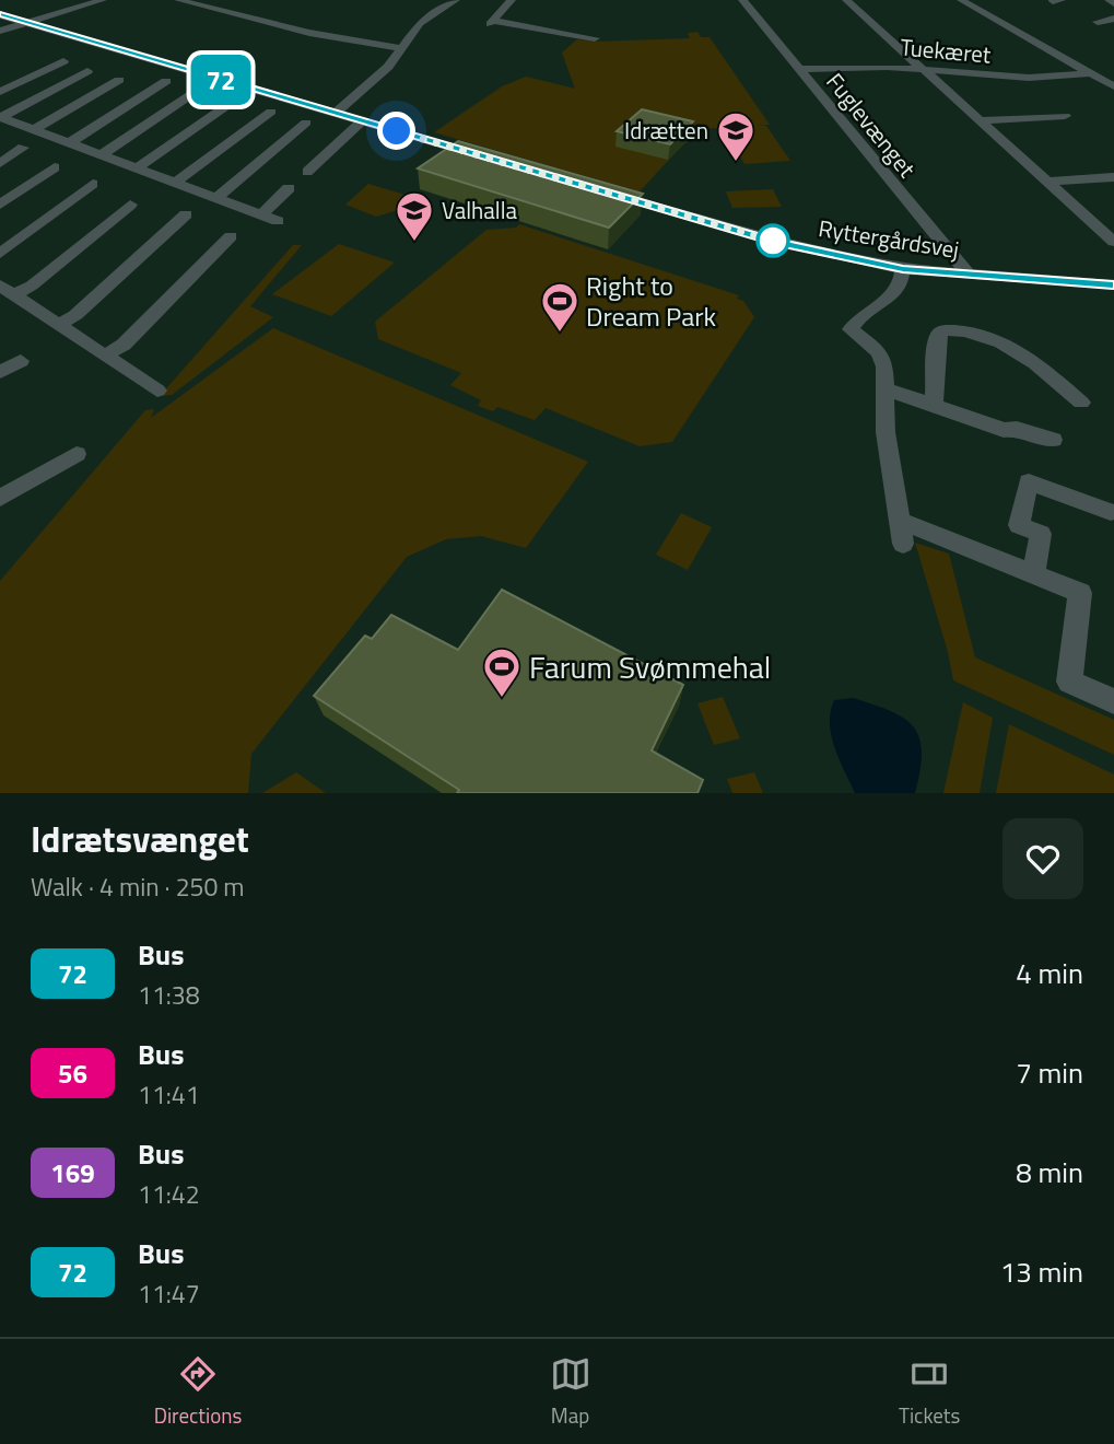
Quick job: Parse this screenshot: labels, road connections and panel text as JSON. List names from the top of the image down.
{
  "streets": {
    "street": ["Tuekæret", "Fuglevænget", "Ryttergårdsvej"]
  },
  "crossings": [
    ["Tuekæret", "Fuglevænget"],
    ["Fuglevænget", "Ryttergårdsvej"]
  ],
  "places": {
    "school or university": ["Idrætten", "Valhalla"],
    "sports": ["Right to Dream Park", "Farum Svømmehal"]
  },
  "lines": ["bus line 72"],
  "page": {
    "on_map": "72",
    "heading": ["Idrætsvænget", "Walk · 4 min · 250 m"],
    "list": [
      {
        "mark": "72",
        "name": "Bus",
        "note": "11:38",
        "value": "4 min"
      },
      {
        "mark": "56",
        "name": "Bus",
        "note": "11:41",
        "value": "7 min"
      },
      {
        "mark": "169",
        "name": "Bus",
        "note": "11:42",
        "value": "8 min"
      },
      {
        "mark": "72",
        "name": "Bus",
        "note": "11:47",
        "value": "13 min"
      }
    ],
    "tabs": ["Directions", "Map", "Tickets"]
  }
}
